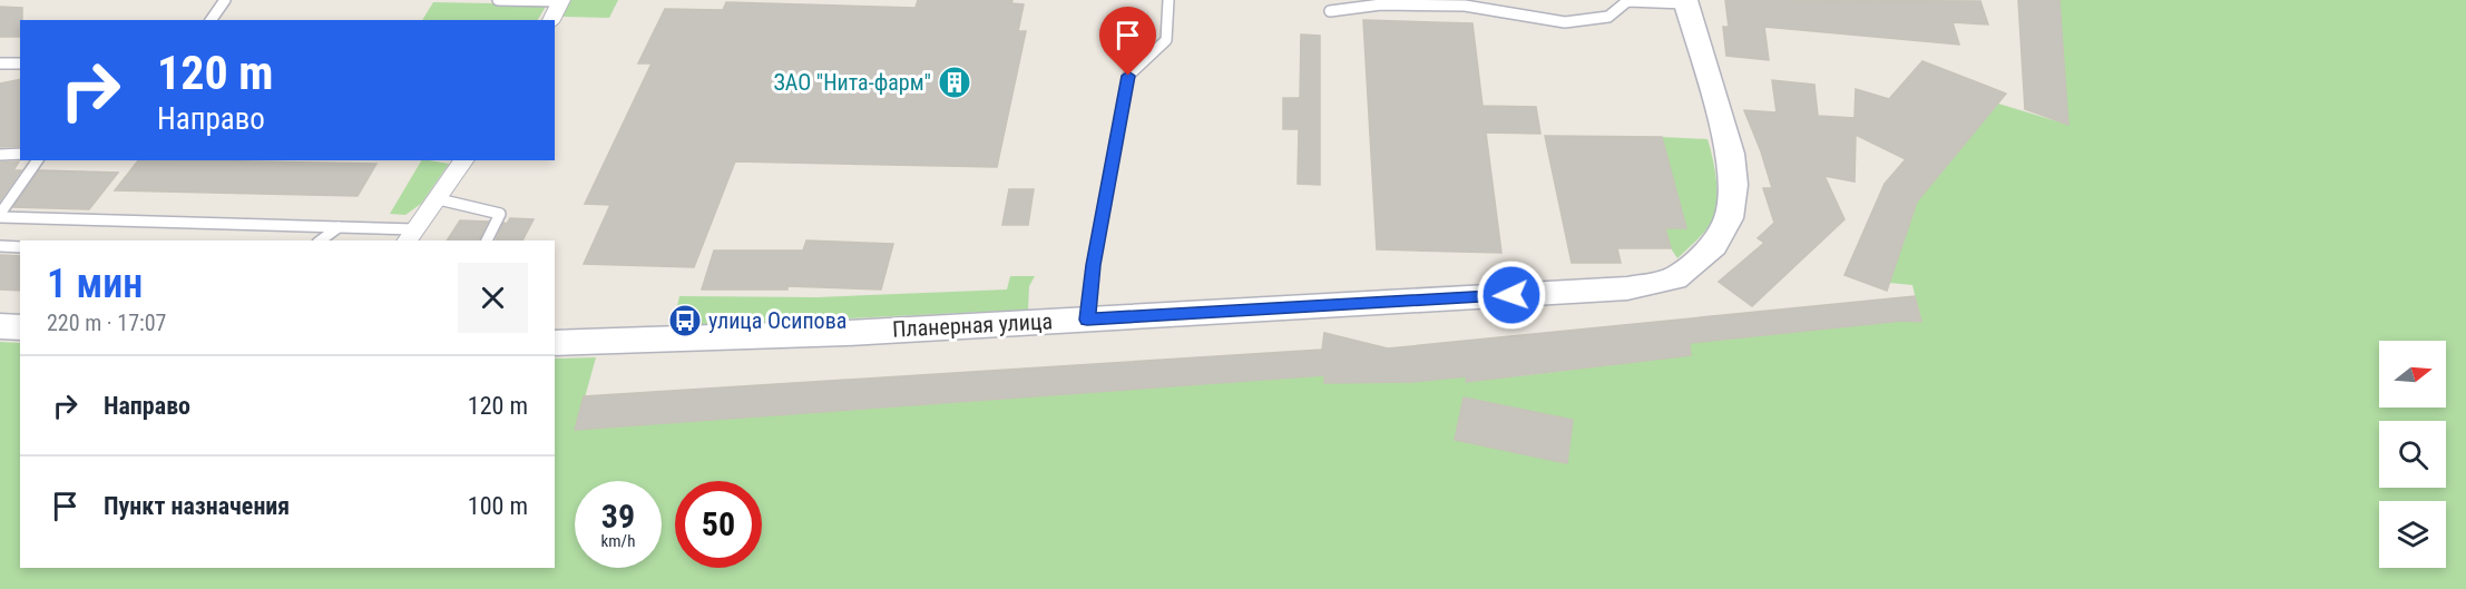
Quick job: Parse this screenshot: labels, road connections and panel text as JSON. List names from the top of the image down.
{
  "streets": {
    "main road": ["Планерная улица"]
  },
  "places": {
    "building": ["ЗАО \"Нита-фарм\""],
    "bus stop": ["улица Осипова"]
  },
  "north": "right",
  "page": {
    "turn": ["120 m", "Направо"],
    "heading": ["1 мин", "220 m · 17:07"],
    "list": [
      {
        "name": "Направо",
        "value": "120 m"
      },
      {
        "name": "Пункт назначения",
        "value": "100 m"
      }
    ],
    "speed": "39 km/h",
    "limit": "50"
  }
}
